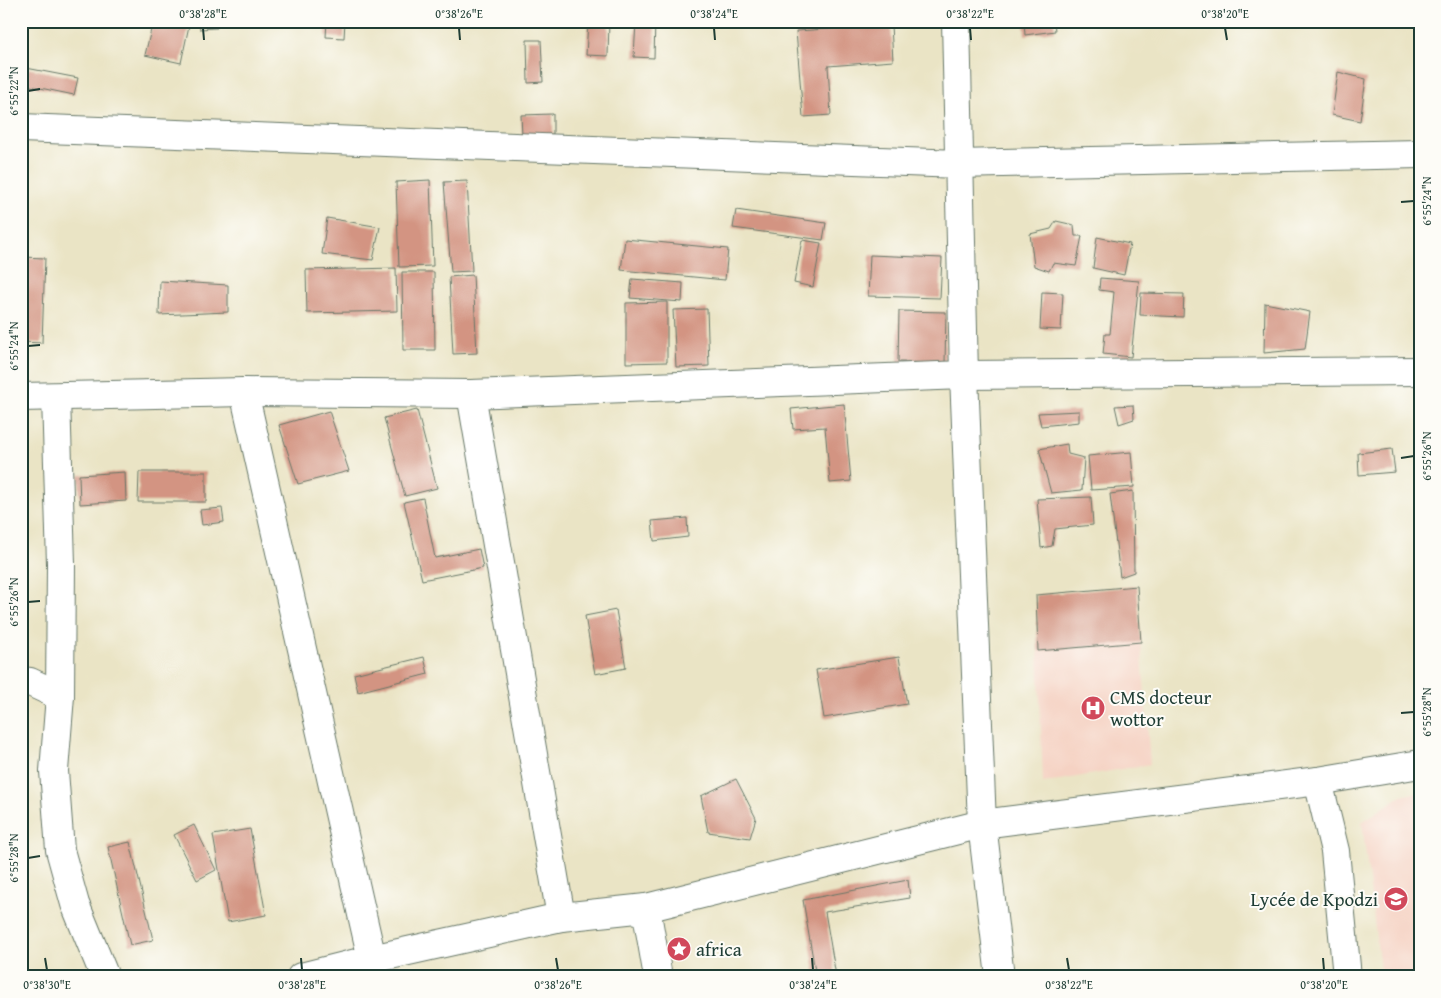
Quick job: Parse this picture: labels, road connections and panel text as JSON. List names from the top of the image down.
{
  "places": {
    "hospital": ["CMS docteur wottor"],
    "school or university": ["Lycée de Kpodzi"],
    "place": ["africa"]
  },
  "coordinates": [
    "0°38'28\"E",
    "0°38'26\"E",
    "0°38'24\"E",
    "0°38'22\"E",
    "0°38'20\"E",
    "6°55'22\"N",
    "6°55'24\"N",
    "6°55'26\"N",
    "6°55'28\"N",
    "0°38'30\"E"
  ]
}
